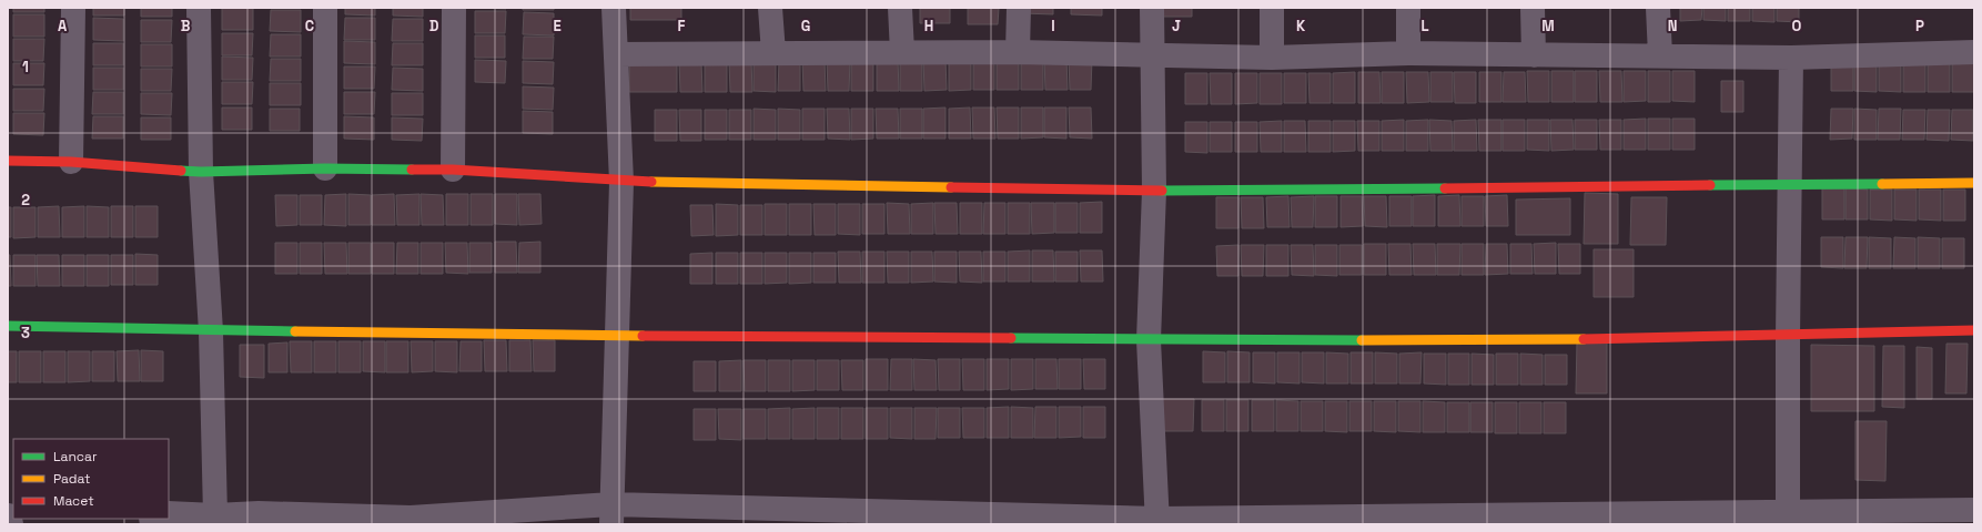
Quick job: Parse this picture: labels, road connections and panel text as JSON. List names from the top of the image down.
{
  "legend": ["Lancar", "Padat", "Macet"],
  "grid": {
    "columns": [
      "A",
      "B",
      "C",
      "D",
      "E",
      "F",
      "G",
      "H",
      "I",
      "J",
      "K",
      "L",
      "M",
      "N",
      "O",
      "P"
    ],
    "rows": ["1", "2", "3"]
  }
}
